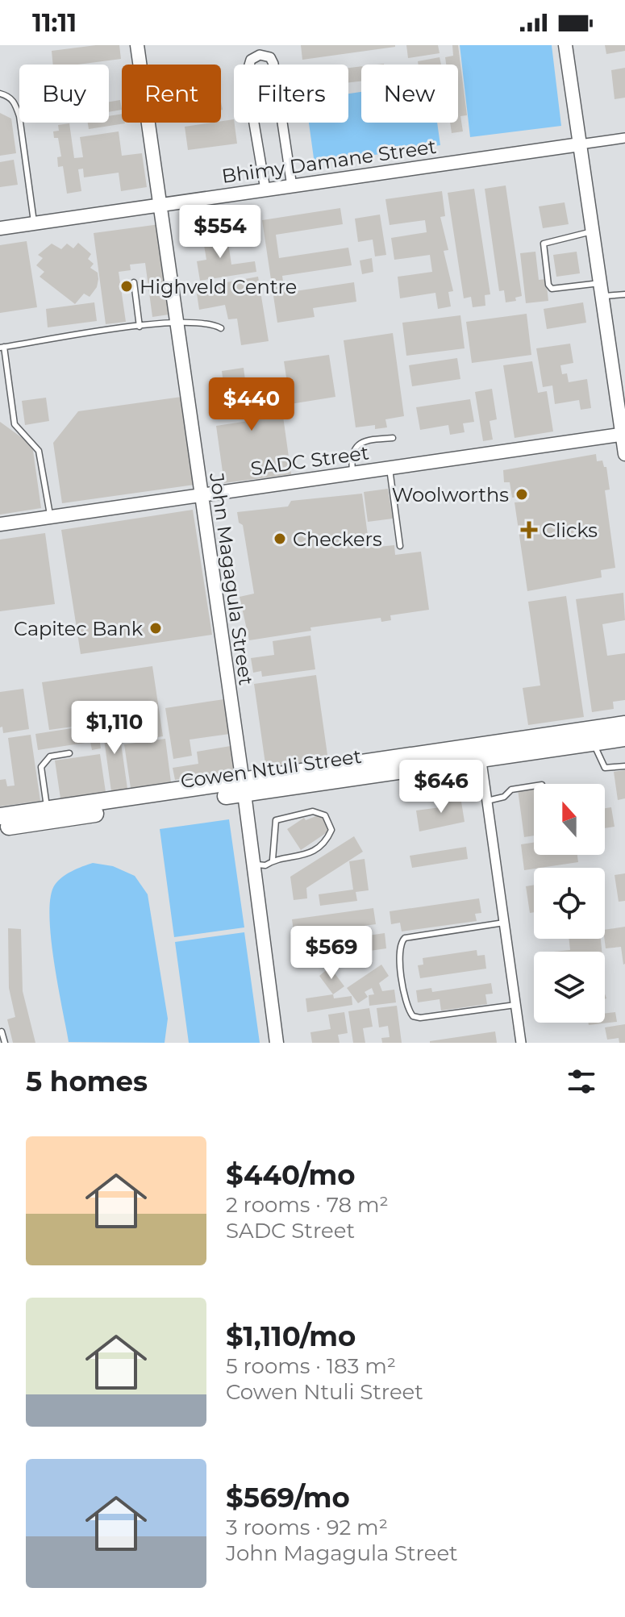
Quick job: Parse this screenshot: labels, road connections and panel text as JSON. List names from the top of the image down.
{
  "streets": {
    "highway": ["Cowen Ntuli Street"],
    "main road": ["Bhimy Damane Street", "SADC Street", "John Magagula Street"]
  },
  "crossings": [
    ["Bhimy Damane Street", "John Magagula Street"],
    ["SADC Street", "John Magagula Street"],
    ["John Magagula Street", "Cowen Ntuli Street"]
  ],
  "places": {
    "other": [
      "Highveld Centre",
      "Woolworths",
      "Checkers",
      "Capitec Bank"
    ],
    "health": ["Clicks"]
  },
  "north": "top",
  "page": {
    "status": "11:11",
    "chip": [
      "Buy",
      "Rent",
      "Filters",
      "New"
    ],
    "price": [
      "$554",
      "$440",
      "$1,110",
      "$646",
      "$569"
    ],
    "heading": "5 homes",
    "list": [
      {
        "name": "$440/mo",
        "note": "2 rooms · 78 m² · SADC Street"
      },
      {
        "name": "$1,110/mo",
        "note": "5 rooms · 183 m² · Cowen Ntuli Street"
      },
      {
        "name": "$569/mo",
        "note": "3 rooms · 92 m² · John Magagula Street"
      }
    ]
  }
}
